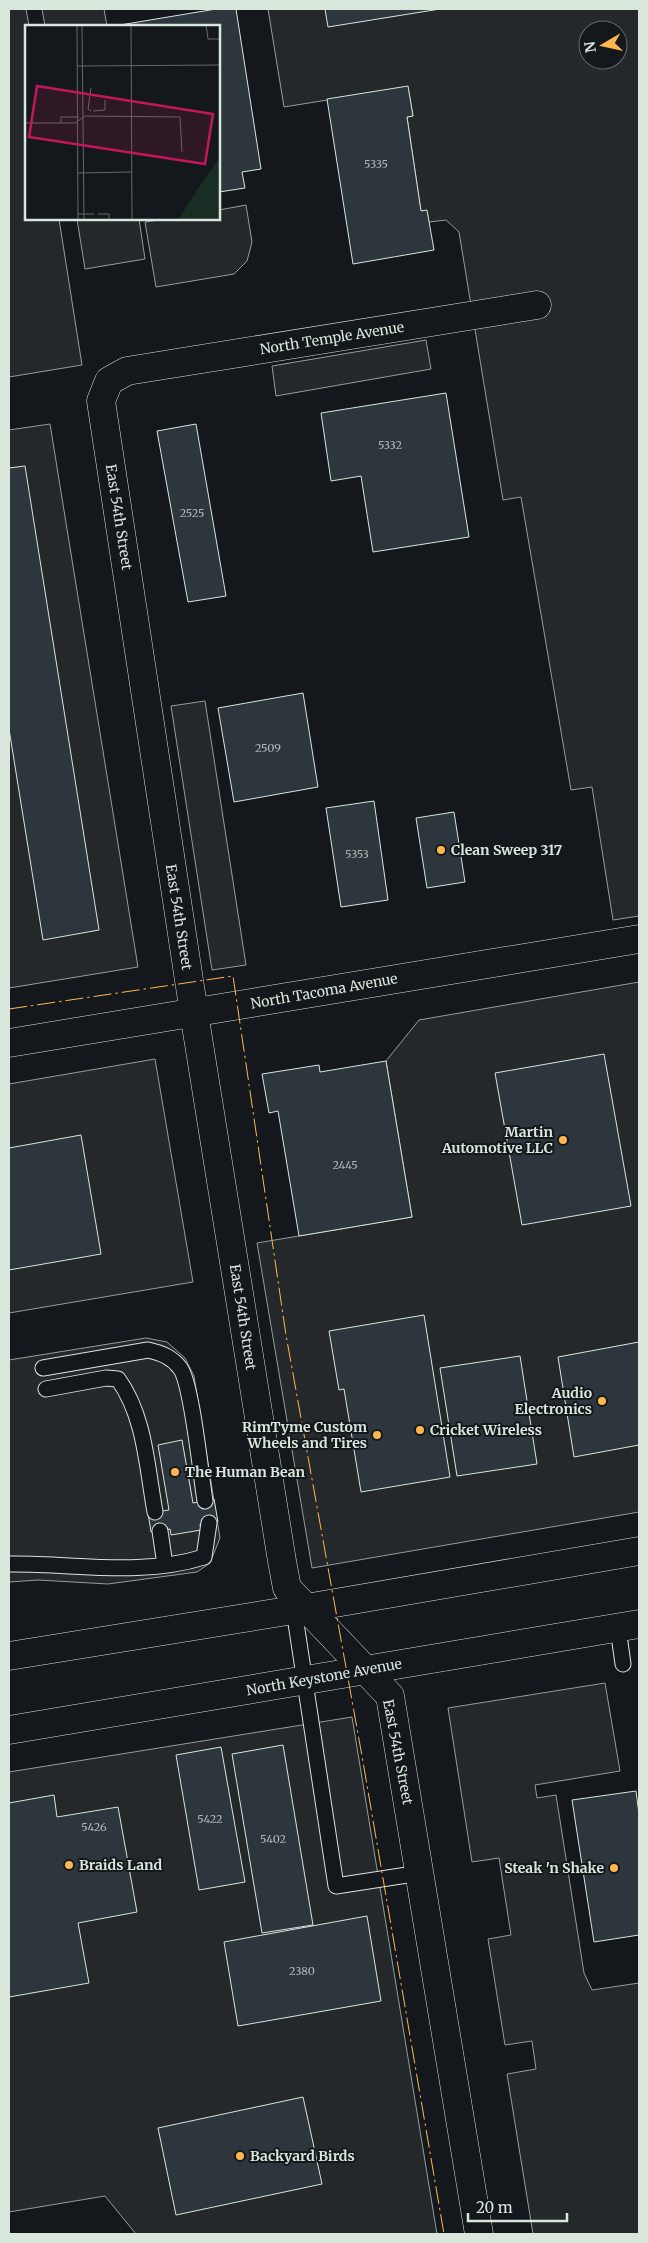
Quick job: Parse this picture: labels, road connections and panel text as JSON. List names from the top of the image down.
{
  "streets": {
    "street": [
      "North Temple Avenue",
      "East 54th Street",
      "North Tacoma Avenue",
      "North Keystone Avenue"
    ]
  },
  "crossings": [
    ["North Temple Avenue", "East 54th Street"],
    ["East 54th Street", "North Tacoma Avenue"],
    ["East 54th Street", "North Keystone Avenue"]
  ],
  "places": [
    "Clean Sweep 317",
    "Martin Automotive LLC",
    "Audio Electronics",
    "Cricket Wireless",
    "RimTyme Custom Wheels and Tires",
    "The Human Bean",
    "Braids Land",
    "Steak 'n Shake",
    "Backyard Birds"
  ],
  "house_numbers": [
    "5335",
    "5332",
    "2525",
    "2509",
    "5353",
    "2445",
    "5422",
    "5426",
    "5402",
    "2380"
  ],
  "scale_bar": "20 m",
  "north": "left"
}
